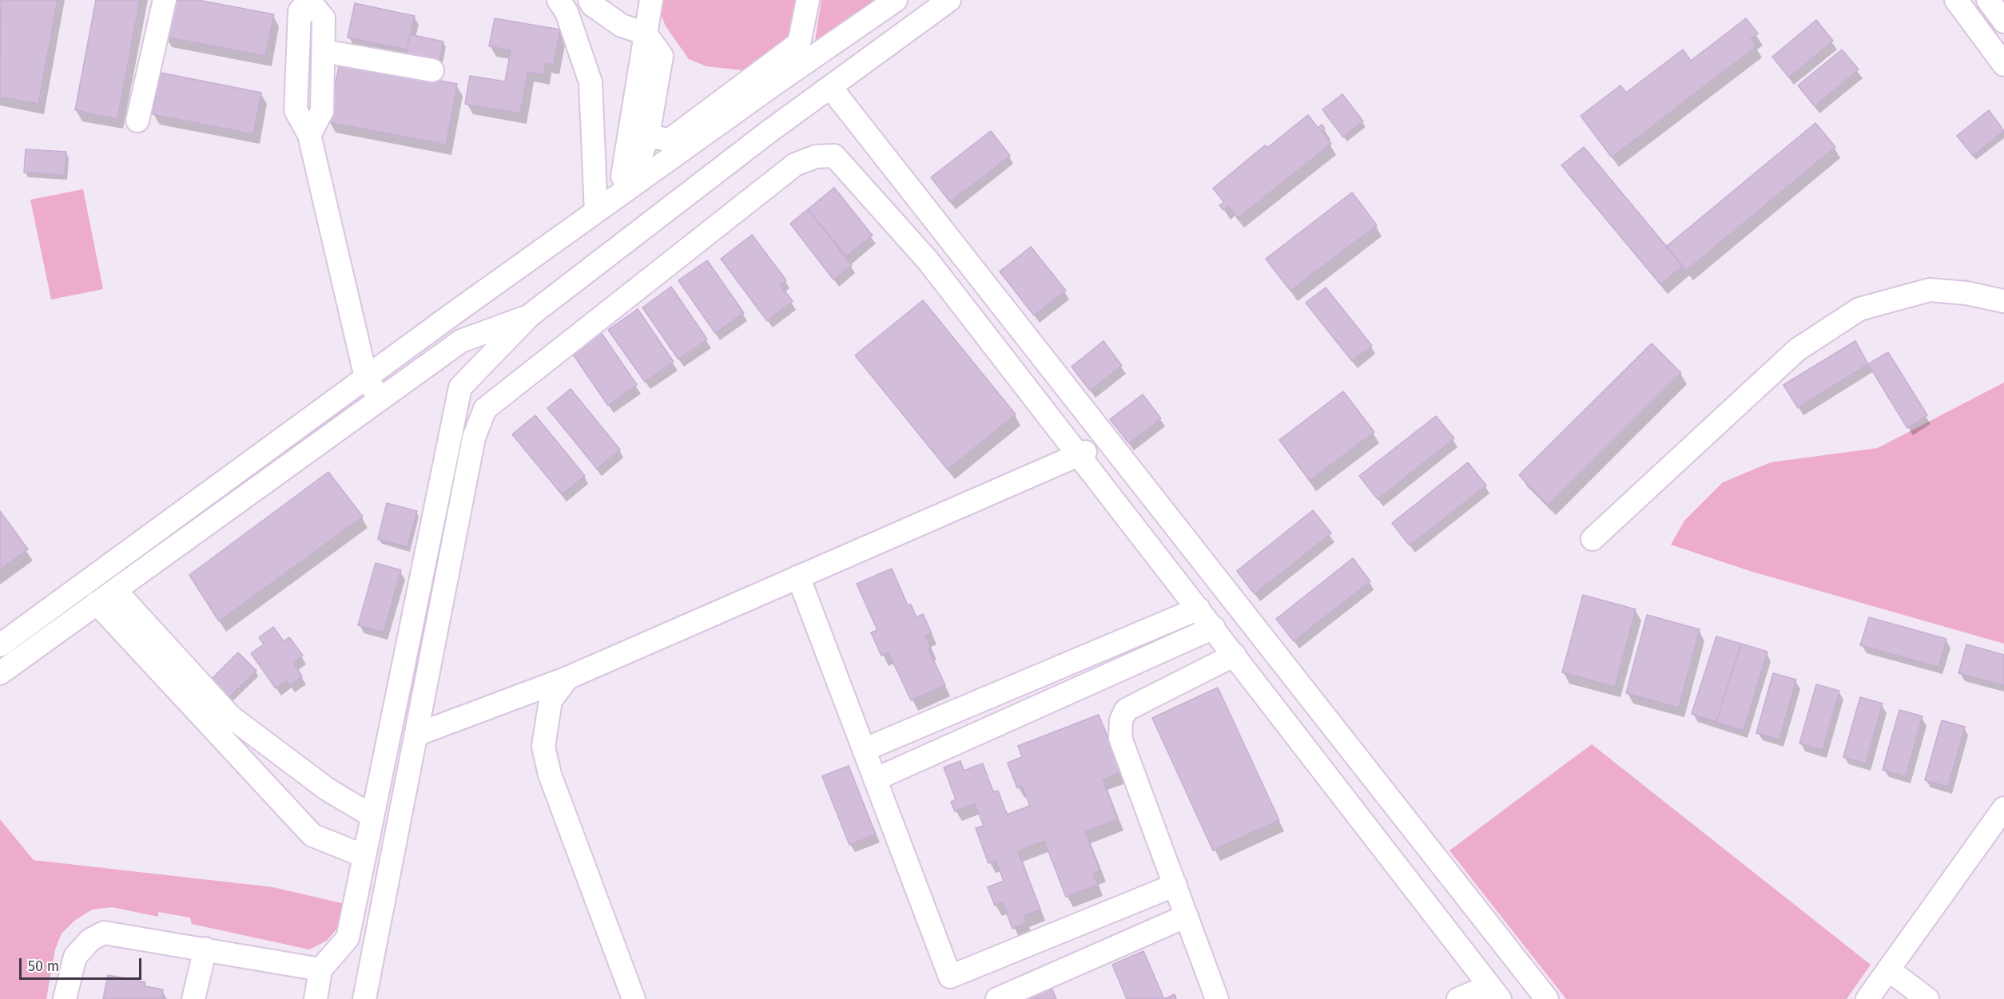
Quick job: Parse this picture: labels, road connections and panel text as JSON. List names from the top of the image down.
{
  "scale_bar": "50 m"
}
